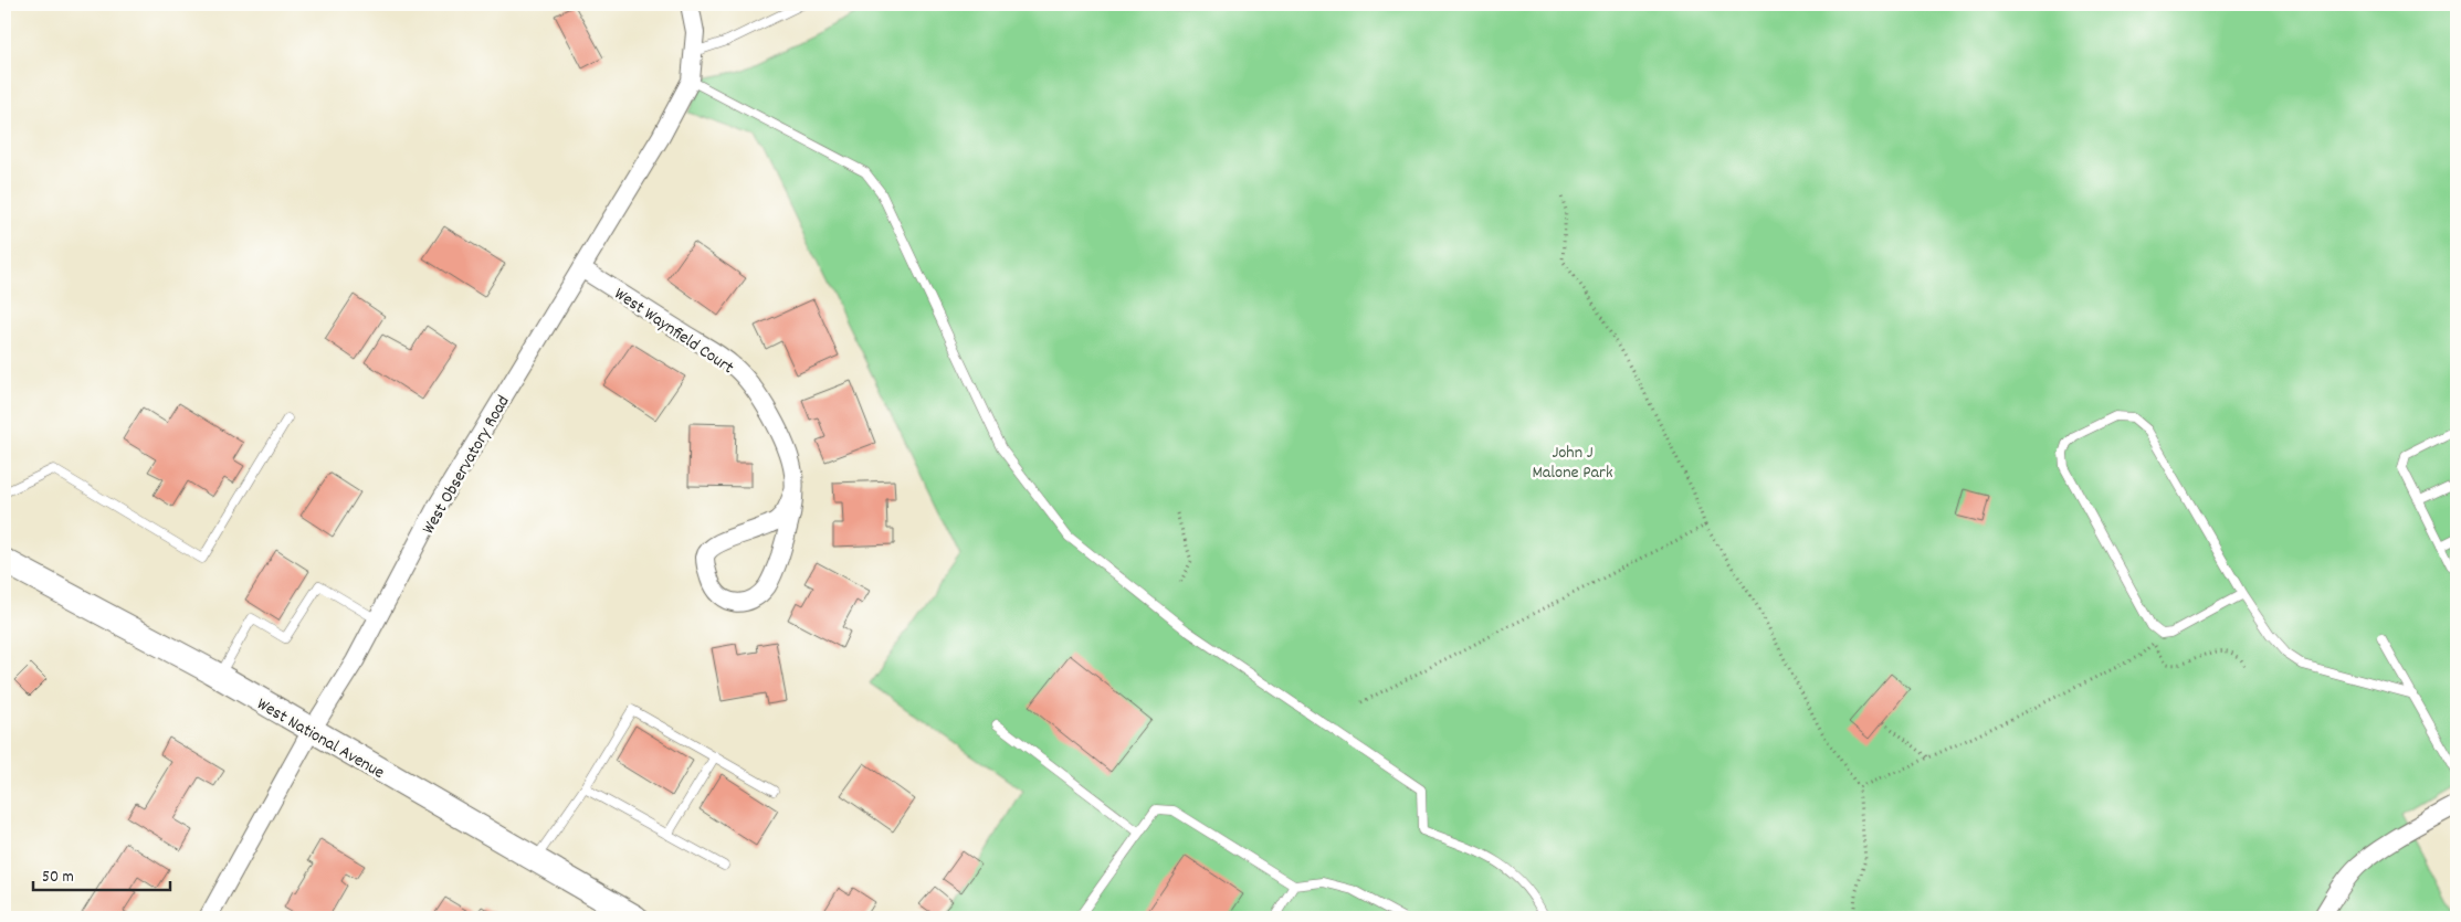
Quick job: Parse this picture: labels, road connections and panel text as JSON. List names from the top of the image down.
{
  "streets": {
    "main road": ["West National Avenue"],
    "street": ["West Waynfield Court", "West Observatory Road"]
  },
  "crossings": [
    ["West Waynfield Court", "West Observatory Road"],
    ["West Observatory Road", "West National Avenue"]
  ],
  "parks": ["John J Malone Park"],
  "scale_bar": "50 m"
}
